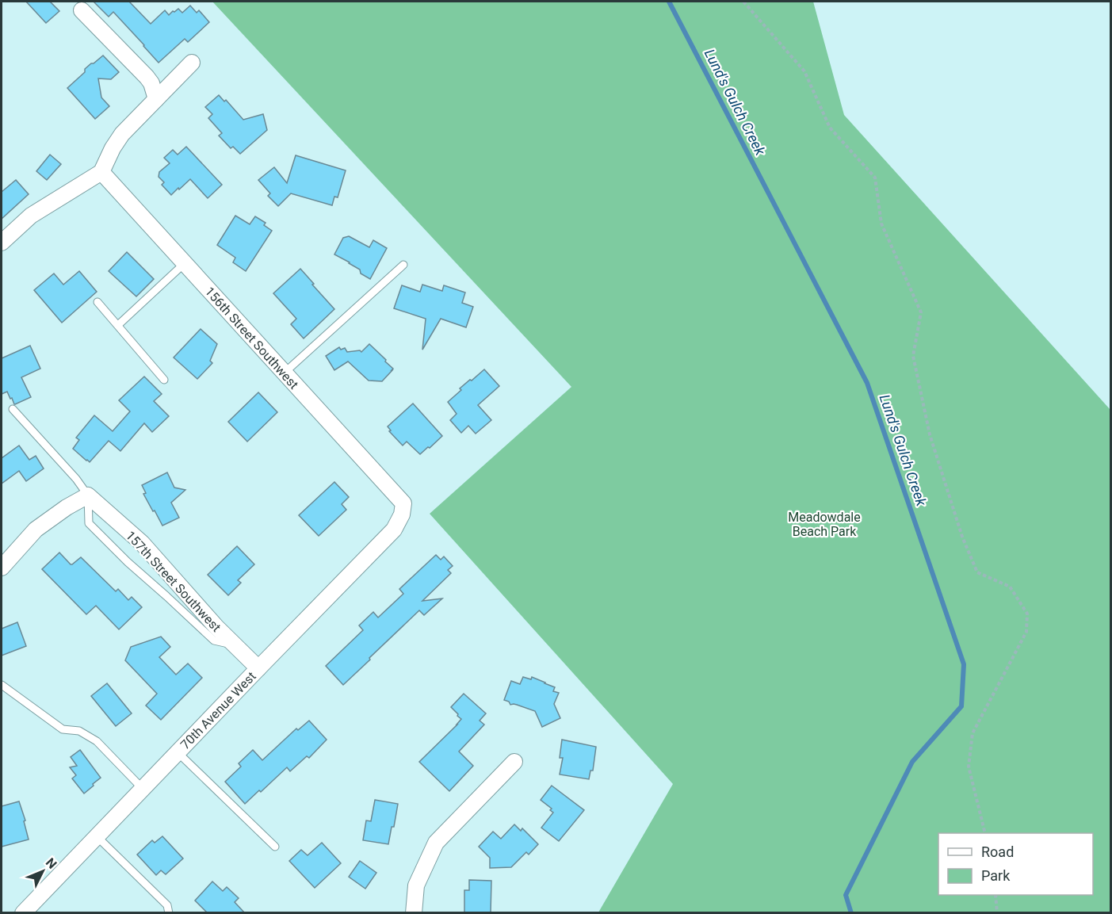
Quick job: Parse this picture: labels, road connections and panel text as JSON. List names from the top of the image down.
{
  "streets": {
    "street": ["156th Street Southwest", "157th Street Southwest", "70th Avenue West"]
  },
  "crossings": [
    ["156th Street Southwest", "70th Avenue West"],
    ["157th Street Southwest", "70th Avenue West"]
  ],
  "water": ["Lund's Gulch Creek"],
  "parks": ["Meadowdale Beach Park"],
  "legend": ["Road", "Park"],
  "north": "top right"
}
